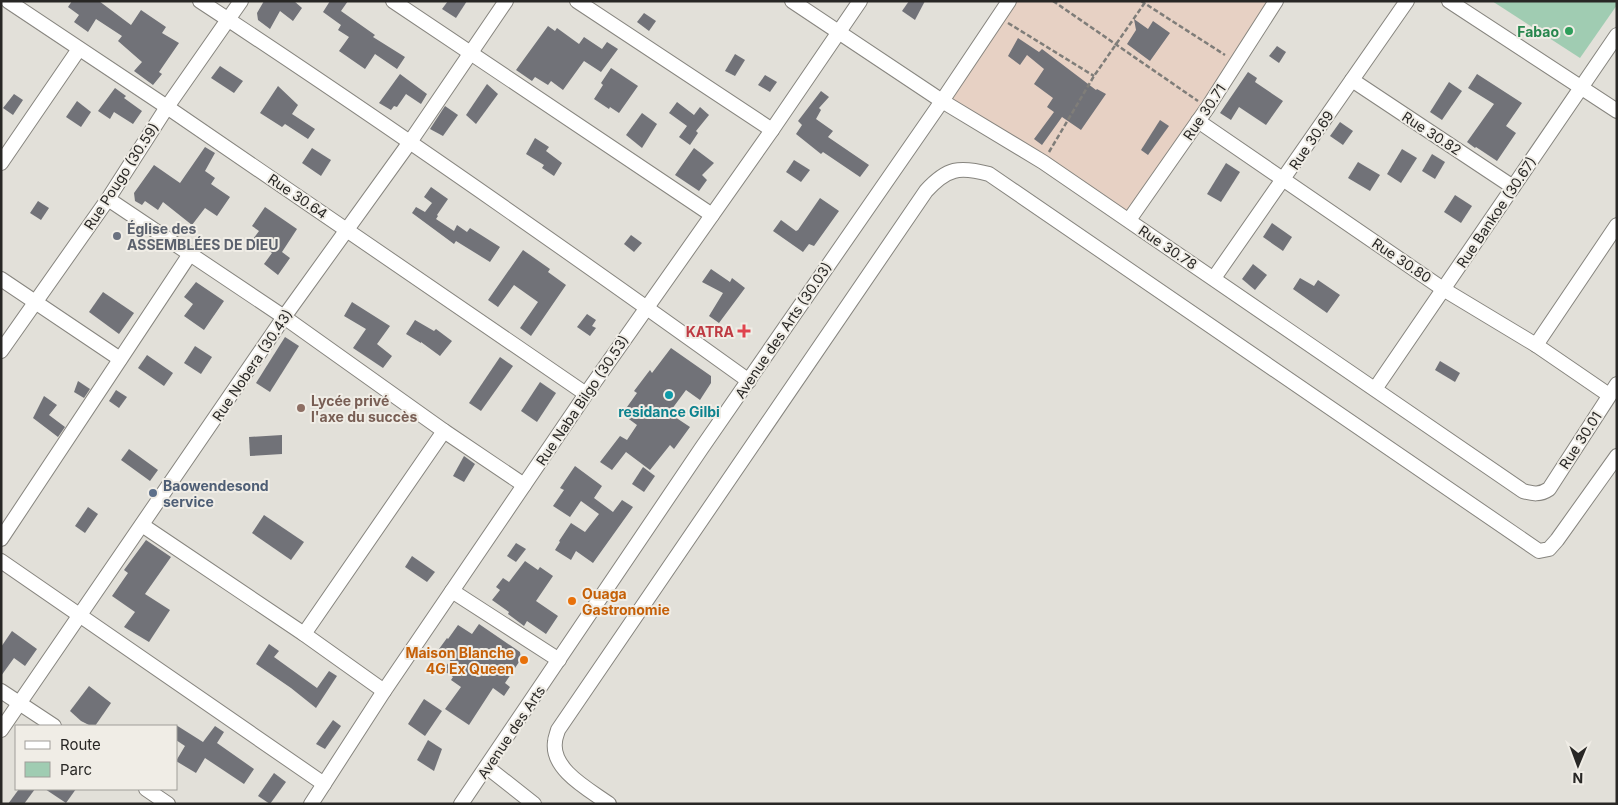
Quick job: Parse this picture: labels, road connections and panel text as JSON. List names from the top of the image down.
{
  "streets": {
    "street": [
      "Rue 30.71",
      "Rue 30.82",
      "Rue 30.69",
      "Rue Pougo (30.59)",
      "Rue 30.64",
      "Rue Bankoe (30.67)",
      "Rue 30.78",
      "Rue 30.80",
      "Avenue des Arts (30.03)",
      "Rue Nobera (30.43)",
      "Rue Naba Bilgo (30.53)",
      "Rue 30.01",
      "Avenue des Arts"
    ]
  },
  "crossings": [
    ["Rue 30.71", "Rue 30.78"],
    ["Rue 30.71", "Rue 30.80"],
    ["Rue 30.82", "Rue 30.69"],
    ["Rue 30.82", "Rue Bankoe (30.67)"],
    ["Rue 30.69", "Rue 30.78"],
    ["Rue 30.69", "Rue 30.80"],
    ["Rue Pougo (30.59)", "Rue 30.64"],
    ["Rue 30.64", "Rue Nobera (30.43)"],
    ["Rue 30.64", "Rue Naba Bilgo (30.53)"],
    ["Rue Bankoe (30.67)", "Rue 30.78"],
    ["Rue Bankoe (30.67)", "Rue 30.80"],
    ["Rue 30.78", "Avenue des Arts (30.03)"],
    ["Rue 30.78", "Rue Naba Bilgo (30.53)"],
    ["Rue 30.78", "Rue 30.01"],
    ["Rue 30.80", "Rue 30.01"],
    ["Avenue des Arts (30.03)", "Avenue des Arts"]
  ],
  "places": {
    "other": [
      "Fabao",
      "Église des ASSEMBLÉES DE DIEU",
      "residance Gilbi",
      "Lycée privé l'axe du succès",
      "Baowendesond service",
      "Ouaga Gastronomie",
      "Maison Blanche 4G Ex Queen"
    ],
    "health": ["KATRA"]
  },
  "legend": ["Route", "Parc"],
  "north": "bottom"
}
